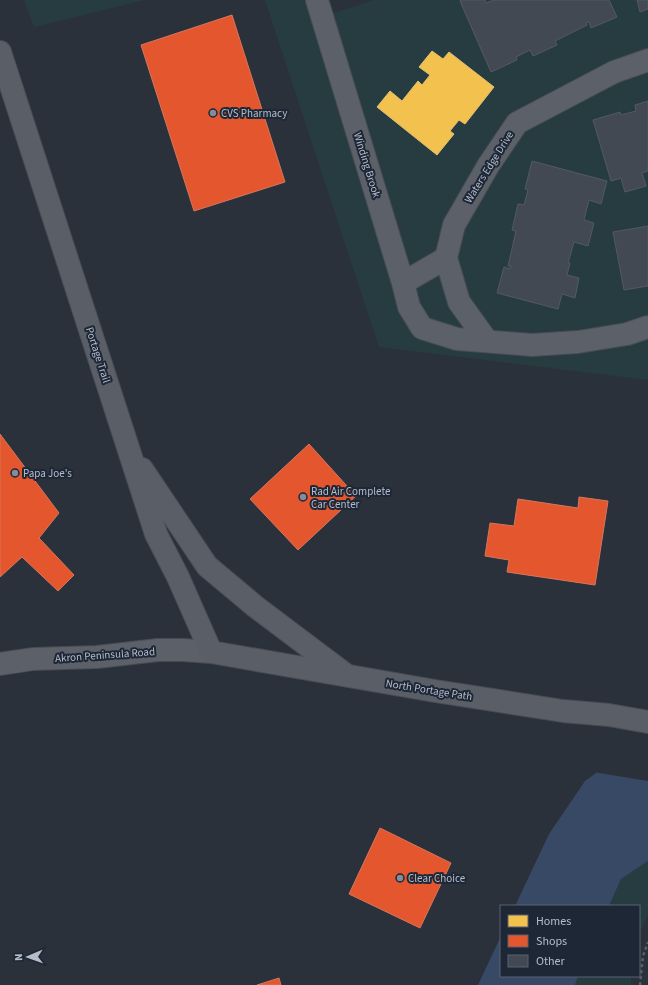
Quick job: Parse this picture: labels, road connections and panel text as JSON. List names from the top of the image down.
{
  "streets": {
    "main road": ["Portage Trail", "North Portage Path"],
    "street": ["Winding Brook", "Waters Edge Drive", "Akron Peninsula Road"]
  },
  "crossings": [
    ["Portage Trail", "Akron Peninsula Road"],
    ["Portage Trail", "North Portage Path"],
    ["Akron Peninsula Road", "North Portage Path"]
  ],
  "places": [
    "CVS Pharmacy",
    "Papa Joe's",
    "Rad Air Complete Car Center",
    "Clear Choice"
  ],
  "legend": ["Homes", "Shops", "Other"],
  "north": "left"
}
